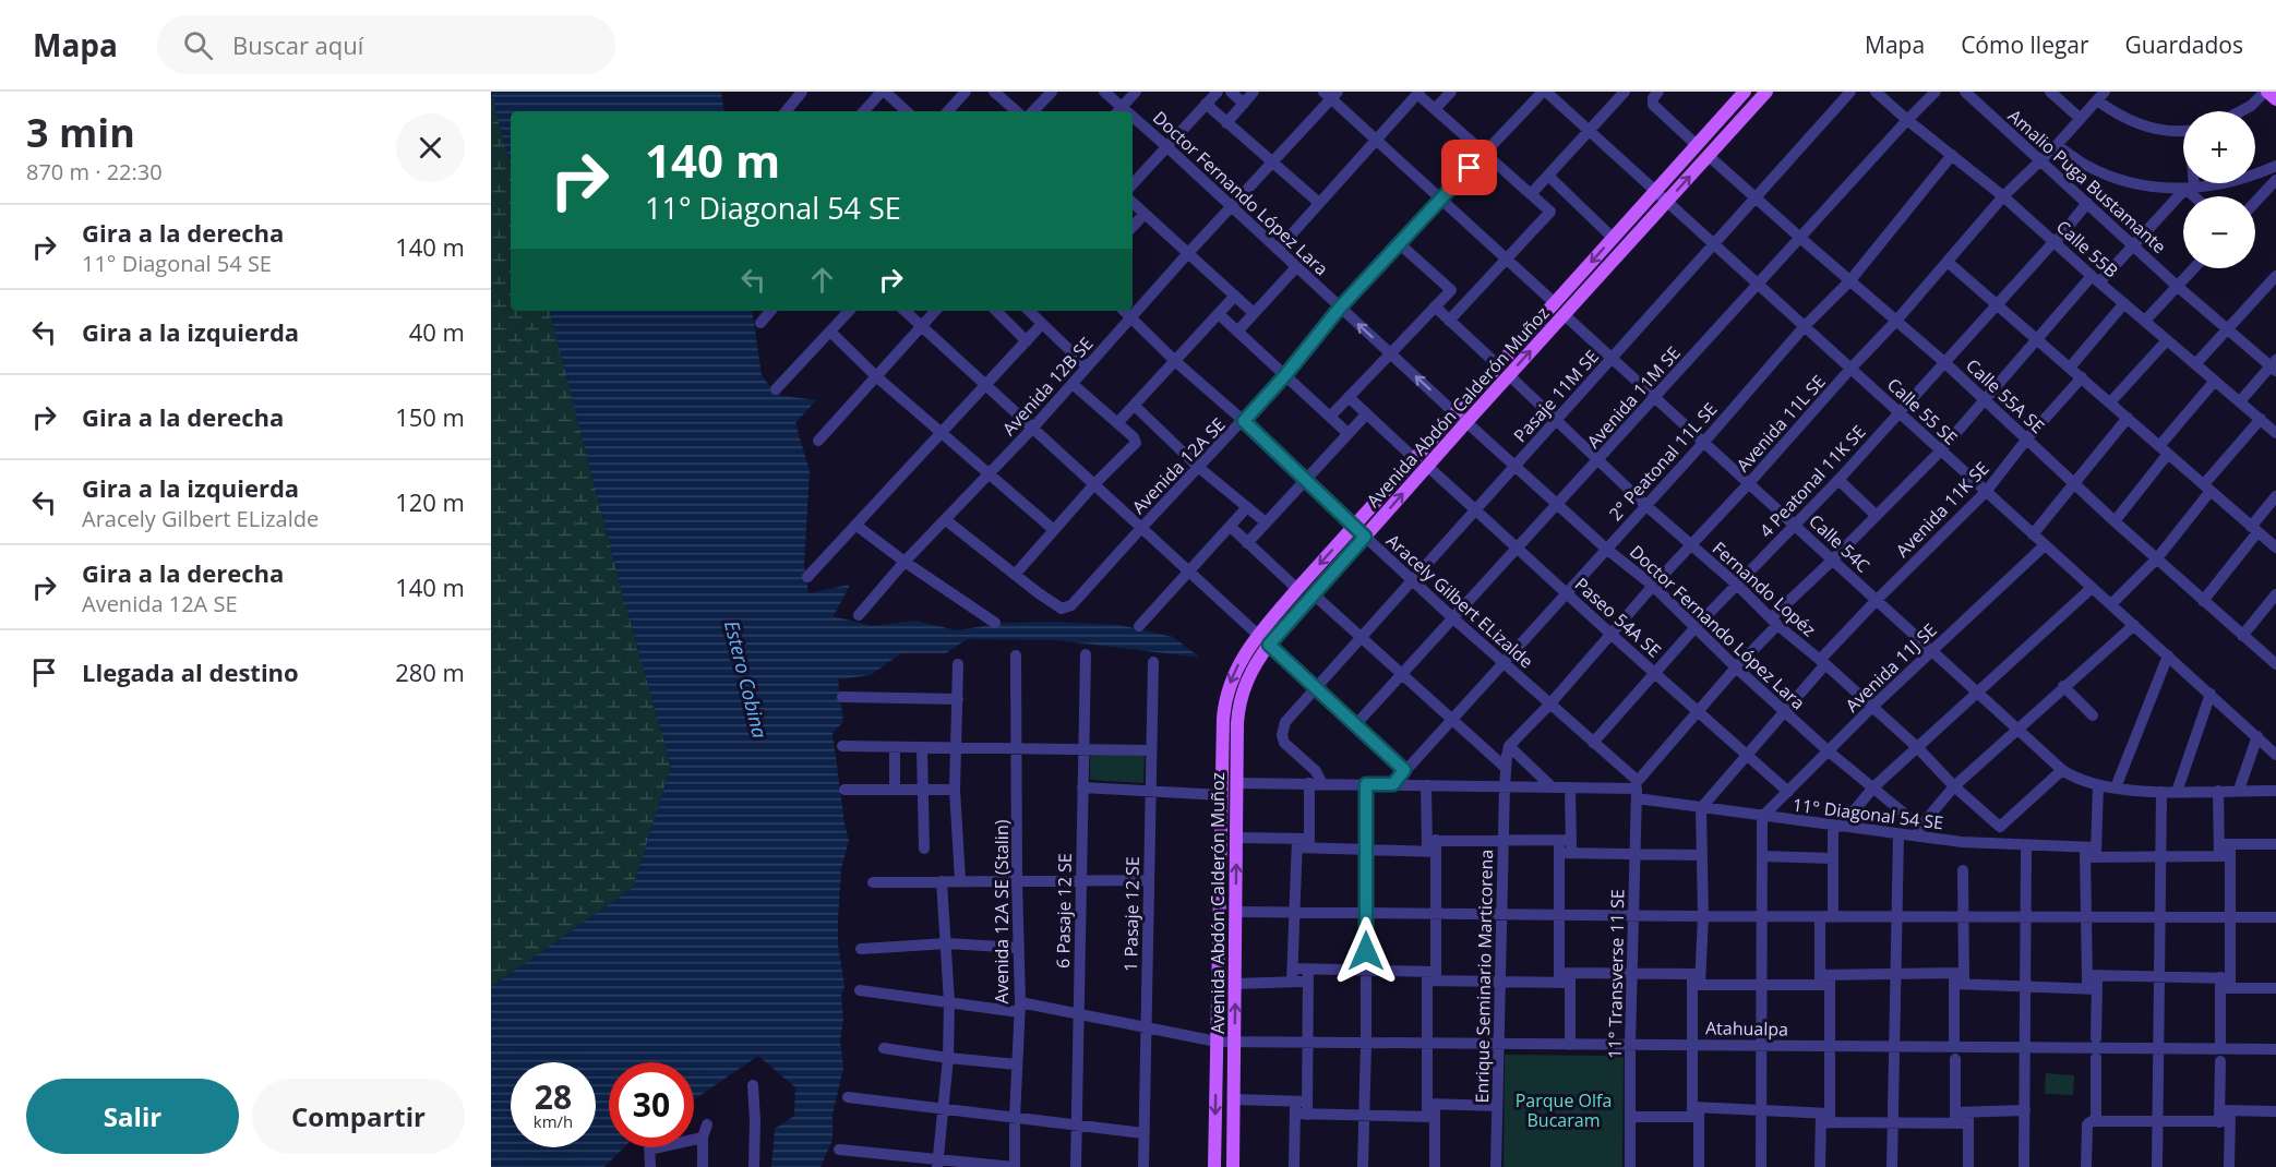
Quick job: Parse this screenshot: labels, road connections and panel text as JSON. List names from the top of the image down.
{
  "streets": {
    "main road": ["Avenida Abdón Calderón Muñoz"],
    "street": [
      "Amalio Puga Bustamante",
      "Doctor Fernando López Lara",
      "Calle 55B",
      "Avenida 12B SE",
      "Pasaje 11M SE",
      "Calle 55A SE",
      "Avenida 11M SE",
      "Calle 55 SE",
      "Avenida 11L SE",
      "2° Peatonal 11L SE",
      "Avenida 12A SE",
      "4 Peatonal 11K SE",
      "Avenida 11K SE",
      "Calle 54C",
      "Fernando Lopéz",
      "Aracely Gilbert ELizalde",
      "Paseo 54A SE",
      "Avenida 11J SE",
      "11° Diagonal 54 SE",
      "6 Pasaje 12 SE",
      "Avenida 12A SE (Stalin)",
      "1 Pasaje 12 SE",
      "11° Transverse 11 SE",
      "Enrique Seminario Marticorena",
      "Atahualpa"
    ]
  },
  "crossings": [
    ["Amalio Puga Bustamante", "Avenida 11L SE"],
    ["Amalio Puga Bustamante", "4 Peatonal 11K SE"],
    ["Doctor Fernando López Lara", "Avenida 12B SE"],
    ["Doctor Fernando López Lara", "Pasaje 11M SE"],
    ["Doctor Fernando López Lara", "Avenida 11M SE"],
    ["Doctor Fernando López Lara", "Avenida Abdón Calderón Muñoz"],
    ["Doctor Fernando López Lara", "Avenida 11L SE"],
    ["Doctor Fernando López Lara", "2° Peatonal 11L SE"],
    ["Doctor Fernando López Lara", "Avenida 12A SE"],
    ["Doctor Fernando López Lara", "4 Peatonal 11K SE"],
    ["Doctor Fernando López Lara", "Avenida 11K SE"],
    ["Doctor Fernando López Lara", "Avenida 11J SE"],
    ["Doctor Fernando López Lara", "11° Diagonal 54 SE"],
    ["Calle 55B", "Avenida 11M SE"],
    ["Calle 55B", "Avenida 11L SE"],
    ["Calle 55B", "2° Peatonal 11L SE"],
    ["Calle 55B", "4 Peatonal 11K SE"],
    ["Avenida 12B SE", "Aracely Gilbert ELizalde"],
    ["Pasaje 11M SE", "Calle 55A SE"],
    ["Pasaje 11M SE", "Calle 55 SE"],
    ["Pasaje 11M SE", "Calle 54C"],
    ["Pasaje 11M SE", "Fernando Lopéz"],
    ["Pasaje 11M SE", "Aracely Gilbert ELizalde"],
    ["Pasaje 11M SE", "Paseo 54A SE"],
    ["Pasaje 11M SE", "11° Diagonal 54 SE"],
    ["Calle 55A SE", "Avenida 11M SE"],
    ["Calle 55A SE", "Avenida Abdón Calderón Muñoz"],
    ["Calle 55A SE", "Avenida 11L SE"],
    ["Calle 55A SE", "2° Peatonal 11L SE"],
    ["Calle 55A SE", "4 Peatonal 11K SE"],
    ["Calle 55A SE", "Avenida 11K SE"],
    ["Avenida 11M SE", "Calle 55 SE"],
    ["Avenida 11M SE", "Calle 54C"],
    ["Avenida 11M SE", "Fernando Lopéz"],
    ["Avenida 11M SE", "Aracely Gilbert ELizalde"],
    ["Avenida 11M SE", "Paseo 54A SE"],
    ["Avenida Abdón Calderón Muñoz", "Calle 55 SE"],
    ["Avenida Abdón Calderón Muñoz", "Calle 54C"],
    ["Avenida Abdón Calderón Muñoz", "Fernando Lopéz"],
    ["Avenida Abdón Calderón Muñoz", "Aracely Gilbert ELizalde"],
    ["Avenida Abdón Calderón Muñoz", "Paseo 54A SE"],
    ["Avenida Abdón Calderón Muñoz", "11° Diagonal 54 SE"],
    ["Avenida Abdón Calderón Muñoz", "Atahualpa"],
    ["Calle 55 SE", "Avenida 11L SE"],
    ["Calle 55 SE", "2° Peatonal 11L SE"],
    ["Calle 55 SE", "Avenida 12A SE"],
    ["Calle 55 SE", "4 Peatonal 11K SE"],
    ["Calle 55 SE", "Avenida 11K SE"],
    ["Calle 55 SE", "Avenida 11J SE"],
    ["Avenida 11L SE", "Calle 54C"],
    ["Avenida 11L SE", "Fernando Lopéz"],
    ["Avenida 11L SE", "Aracely Gilbert ELizalde"],
    ["Avenida 11L SE", "Paseo 54A SE"],
    ["2° Peatonal 11L SE", "Calle 54C"],
    ["2° Peatonal 11L SE", "Fernando Lopéz"],
    ["2° Peatonal 11L SE", "Aracely Gilbert ELizalde"],
    ["2° Peatonal 11L SE", "Paseo 54A SE"],
    ["2° Peatonal 11L SE", "11° Diagonal 54 SE"],
    ["Avenida 12A SE", "Aracely Gilbert ELizalde"],
    ["4 Peatonal 11K SE", "Calle 54C"],
    ["4 Peatonal 11K SE", "Fernando Lopéz"],
    ["4 Peatonal 11K SE", "Aracely Gilbert ELizalde"],
    ["4 Peatonal 11K SE", "Paseo 54A SE"],
    ["Avenida 11K SE", "Calle 54C"],
    ["Avenida 11K SE", "Fernando Lopéz"],
    ["Avenida 11K SE", "Paseo 54A SE"],
    ["Avenida 11K SE", "11° Diagonal 54 SE"],
    ["Calle 54C", "Fernando Lopéz"],
    ["Calle 54C", "Avenida 11J SE"],
    ["Fernando Lopéz", "Avenida 11J SE"],
    ["Aracely Gilbert ELizalde", "11° Diagonal 54 SE"],
    ["Aracely Gilbert ELizalde", "11° Transverse 11 SE"],
    ["Paseo 54A SE", "Avenida 11J SE"],
    ["Avenida 11J SE", "11° Diagonal 54 SE"],
    ["11° Diagonal 54 SE", "11° Transverse 11 SE"],
    ["11° Diagonal 54 SE", "Enrique Seminario Marticorena"],
    ["6 Pasaje 12 SE", "Atahualpa"],
    ["Avenida 12A SE (Stalin)", "Atahualpa"],
    ["1 Pasaje 12 SE", "Atahualpa"],
    ["11° Transverse 11 SE", "Atahualpa"],
    ["Enrique Seminario Marticorena", "Atahualpa"]
  ],
  "water": ["Estero Cobina"],
  "parks": ["Parque Olfa Bucaram"],
  "page": {
    "header": "Mapa",
    "search": "Buscar aquí",
    "nav": ["Mapa", "Cómo llegar", "Guardados"],
    "heading": ["3 min", "870 m · 22:30"],
    "map_buttons": ["+", "−"],
    "turn": ["140 m", "11° Diagonal 54 SE"],
    "list": [
      {
        "name": "Gira a la derecha",
        "note": "11° Diagonal 54 SE",
        "value": "140 m"
      },
      {
        "name": "Gira a la izquierda",
        "value": "40 m"
      },
      {
        "name": "Gira a la derecha",
        "value": "150 m"
      },
      {
        "name": "Gira a la izquierda",
        "note": "Aracely Gilbert ELizalde",
        "value": "120 m"
      },
      {
        "name": "Gira a la derecha",
        "note": "Avenida 12A SE",
        "value": "140 m"
      },
      {
        "name": "Llegada al destino",
        "value": "280 m"
      }
    ],
    "speed": "28 km/h",
    "limit": "30",
    "buttons": ["Salir", "Compartir"]
  }
}
